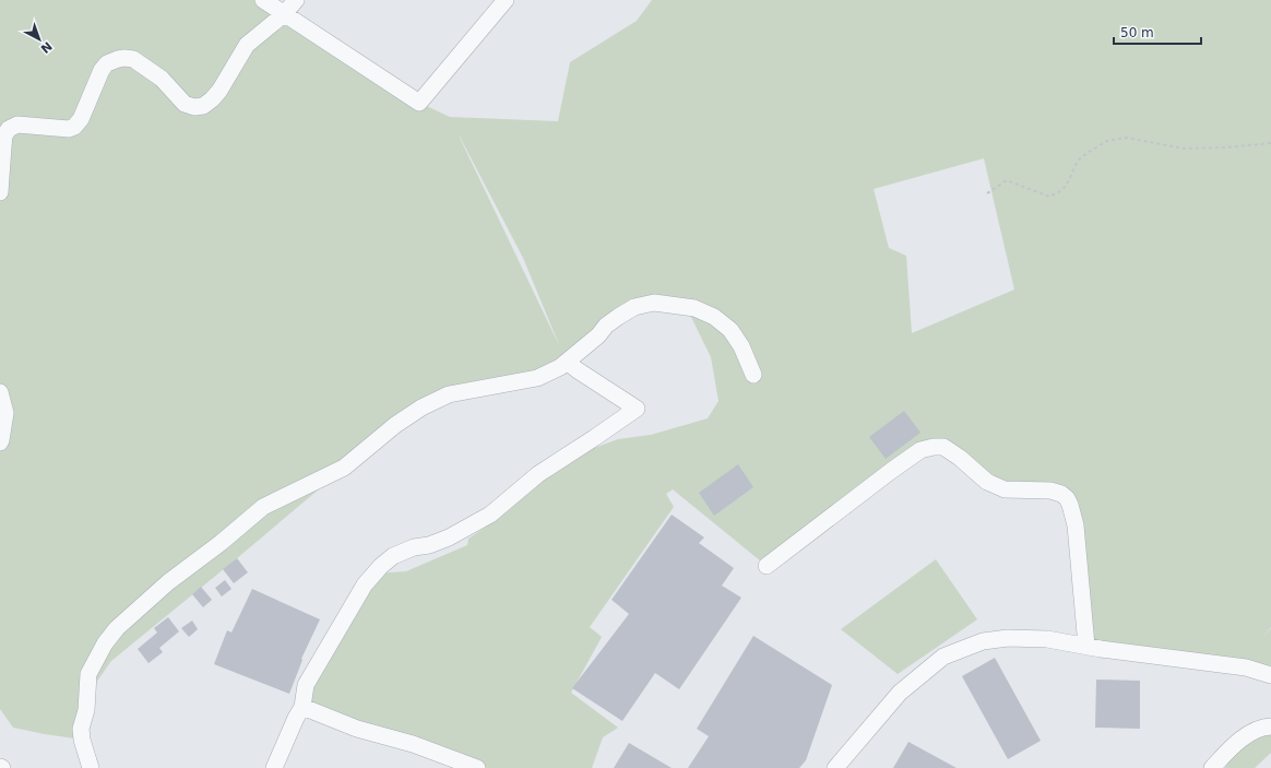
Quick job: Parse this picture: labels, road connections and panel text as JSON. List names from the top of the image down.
{
  "scale_bar": "50 m",
  "north": "bottom right"
}
